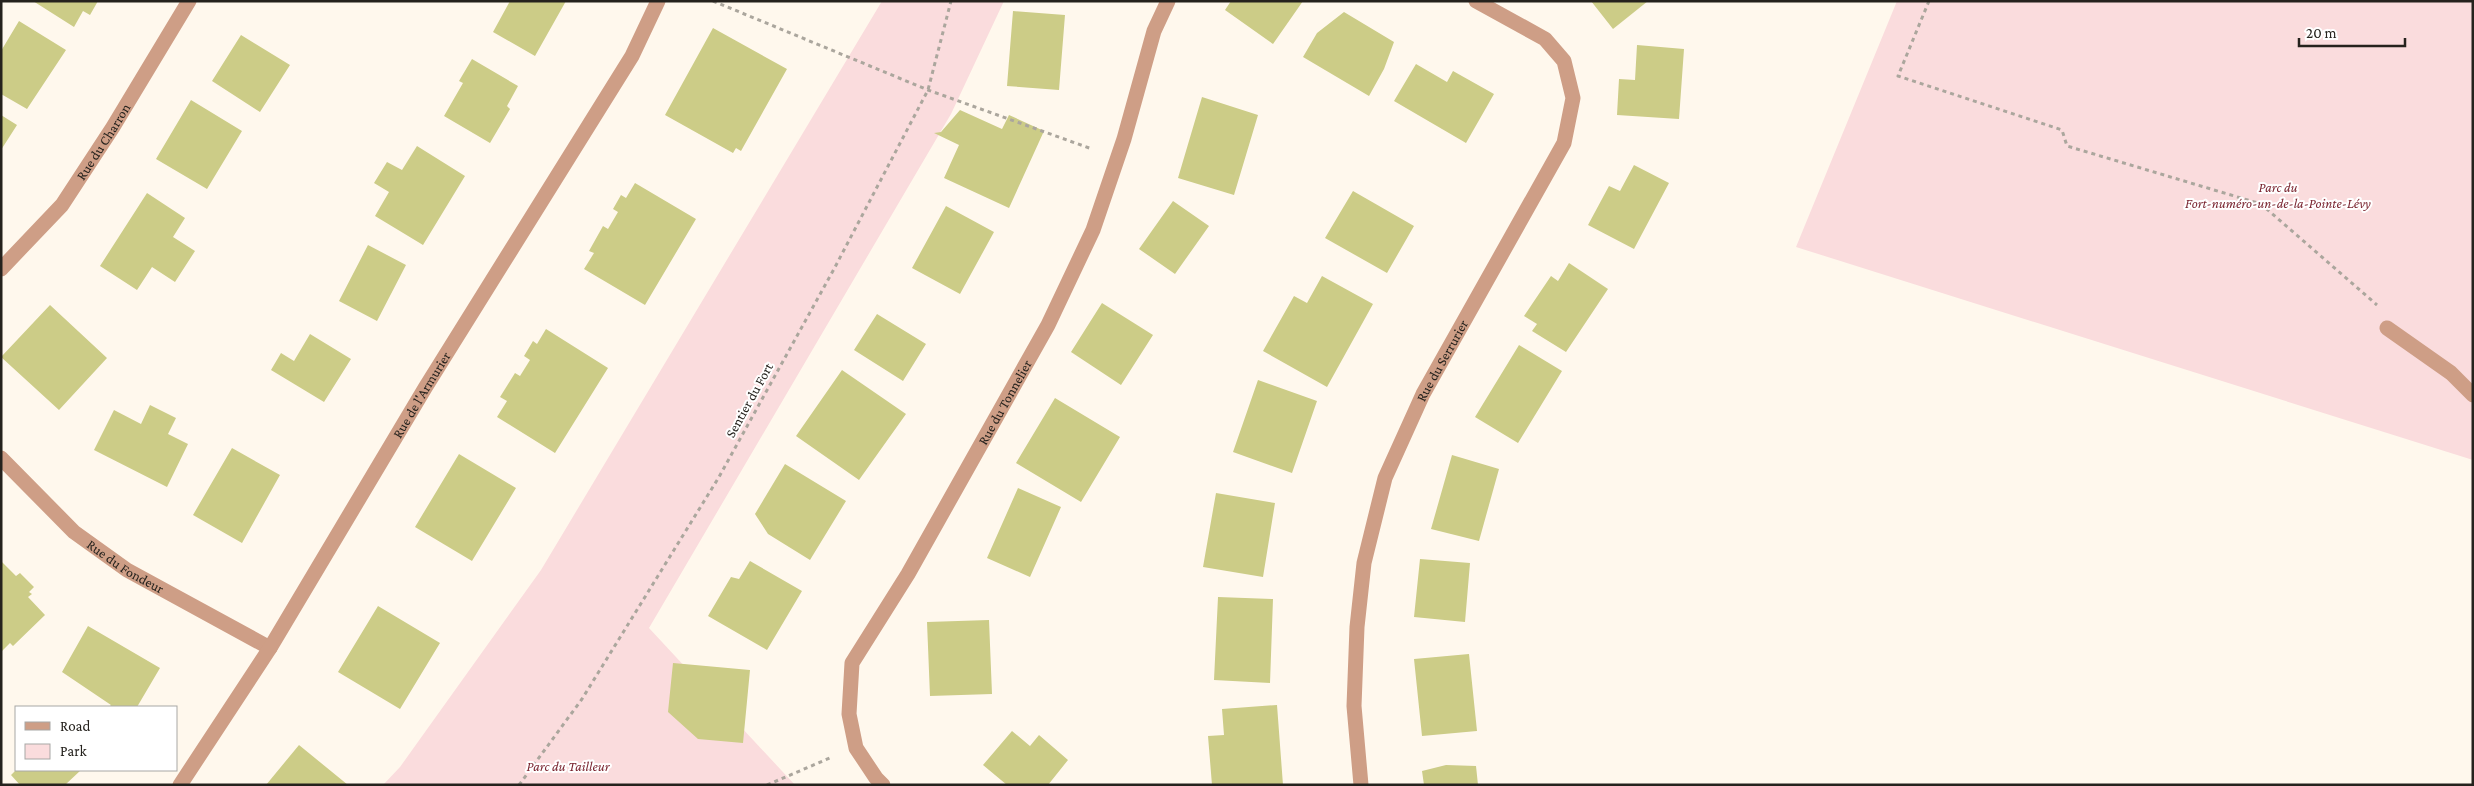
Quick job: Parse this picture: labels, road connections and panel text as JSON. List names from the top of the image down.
{
  "streets": {
    "street": [
      "Rue du Charron",
      "Rue du Serrurier",
      "Rue de l'Armurier",
      "Rue du Tonnelier",
      "Rue du Fondeur"
    ],
    "path": ["Sentier du Fort"]
  },
  "crossings": [
    ["Rue de l'Armurier", "Rue du Fondeur"]
  ],
  "parks": ["Parc du Fort-numéro-un-de-la-Pointe-Lévy", "Parc du Tailleur"],
  "legend": ["Road", "Park"],
  "scale_bar": "20 m"
}
